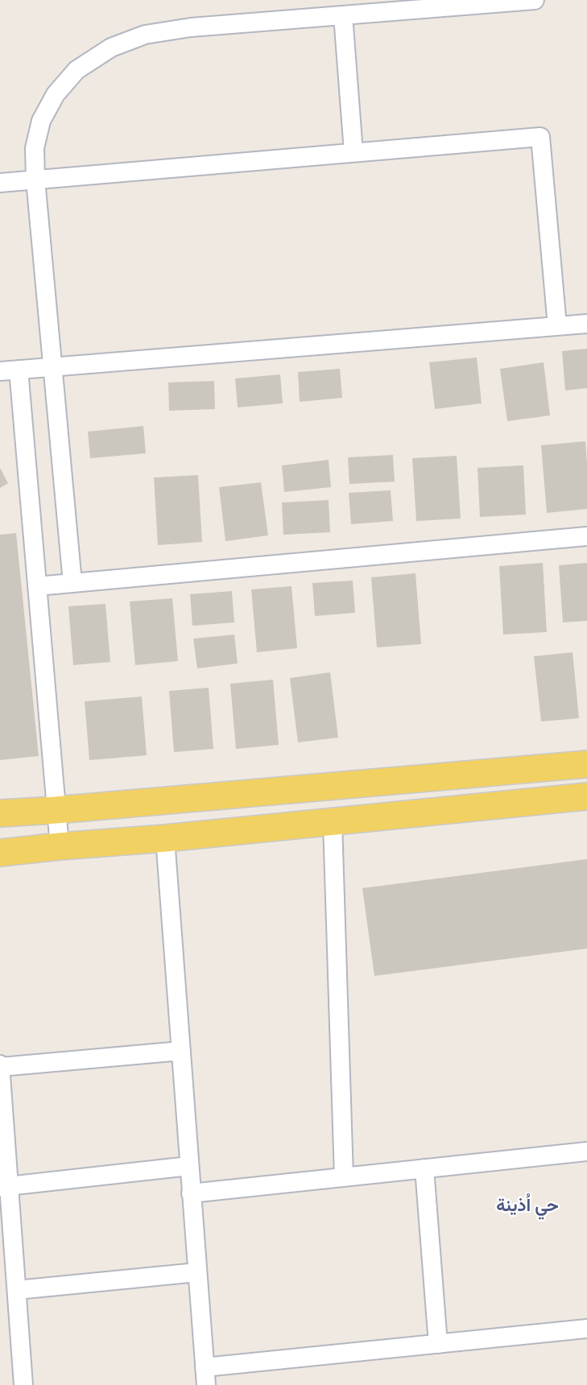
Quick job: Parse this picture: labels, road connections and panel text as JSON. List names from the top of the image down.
{
  "districts": ["حي اُذينة"]
}
